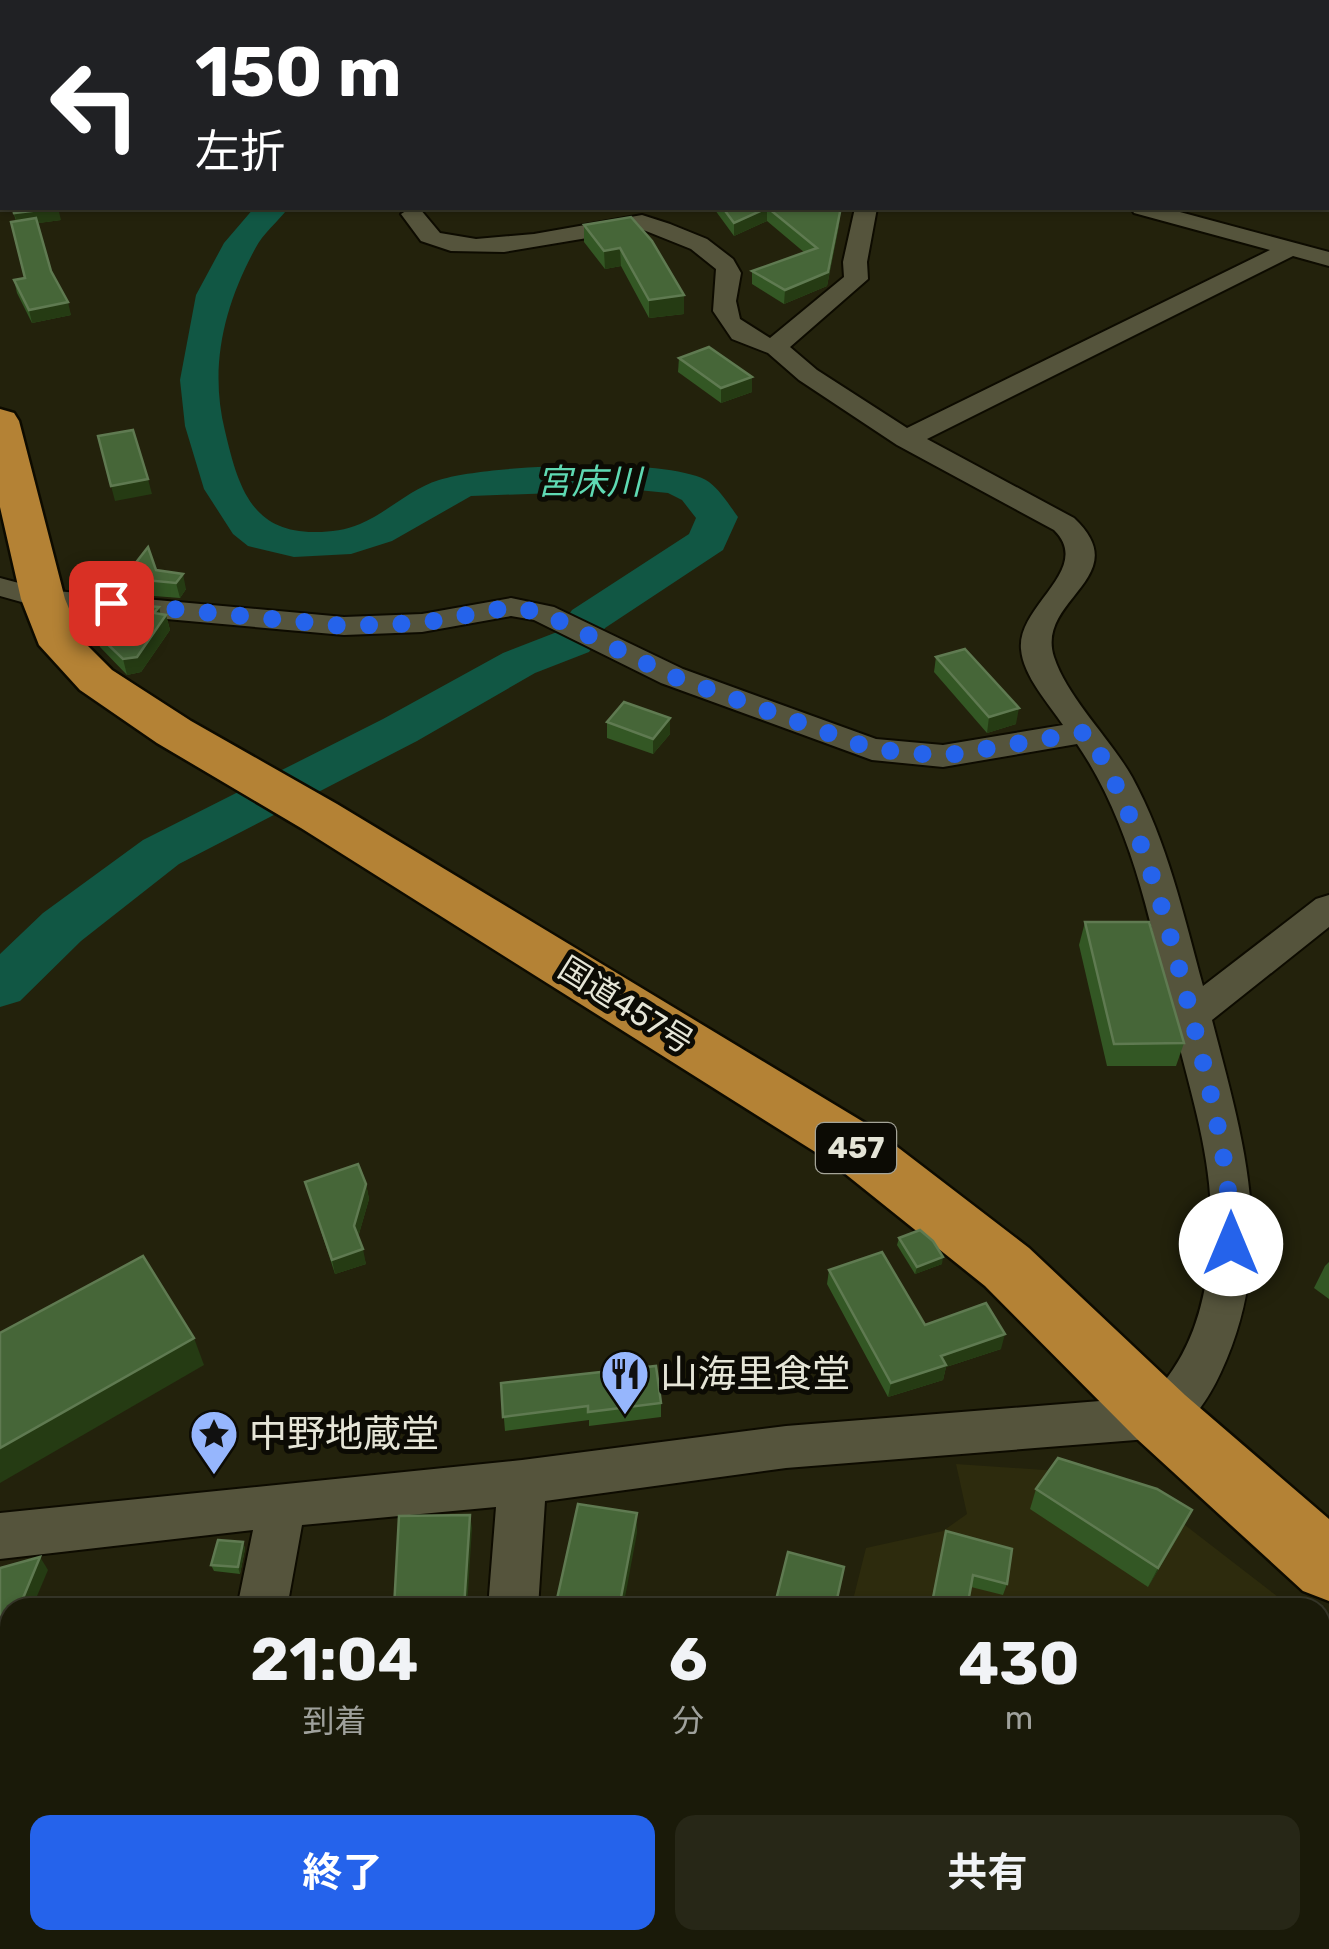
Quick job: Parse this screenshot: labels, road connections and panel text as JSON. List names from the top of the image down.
{
  "streets": {
    "highway": ["国道457号", "457"]
  },
  "water": ["宮床川"],
  "places": {
    "restaurant": ["山海里食堂"],
    "place": ["中野地蔵堂"]
  },
  "page": {
    "turn": ["150 m", "左折"],
    "eta": [
      "21:04",
      "到着",
      "6",
      "分",
      "430",
      "m"
    ],
    "buttons": ["終了", "共有"]
  }
}
